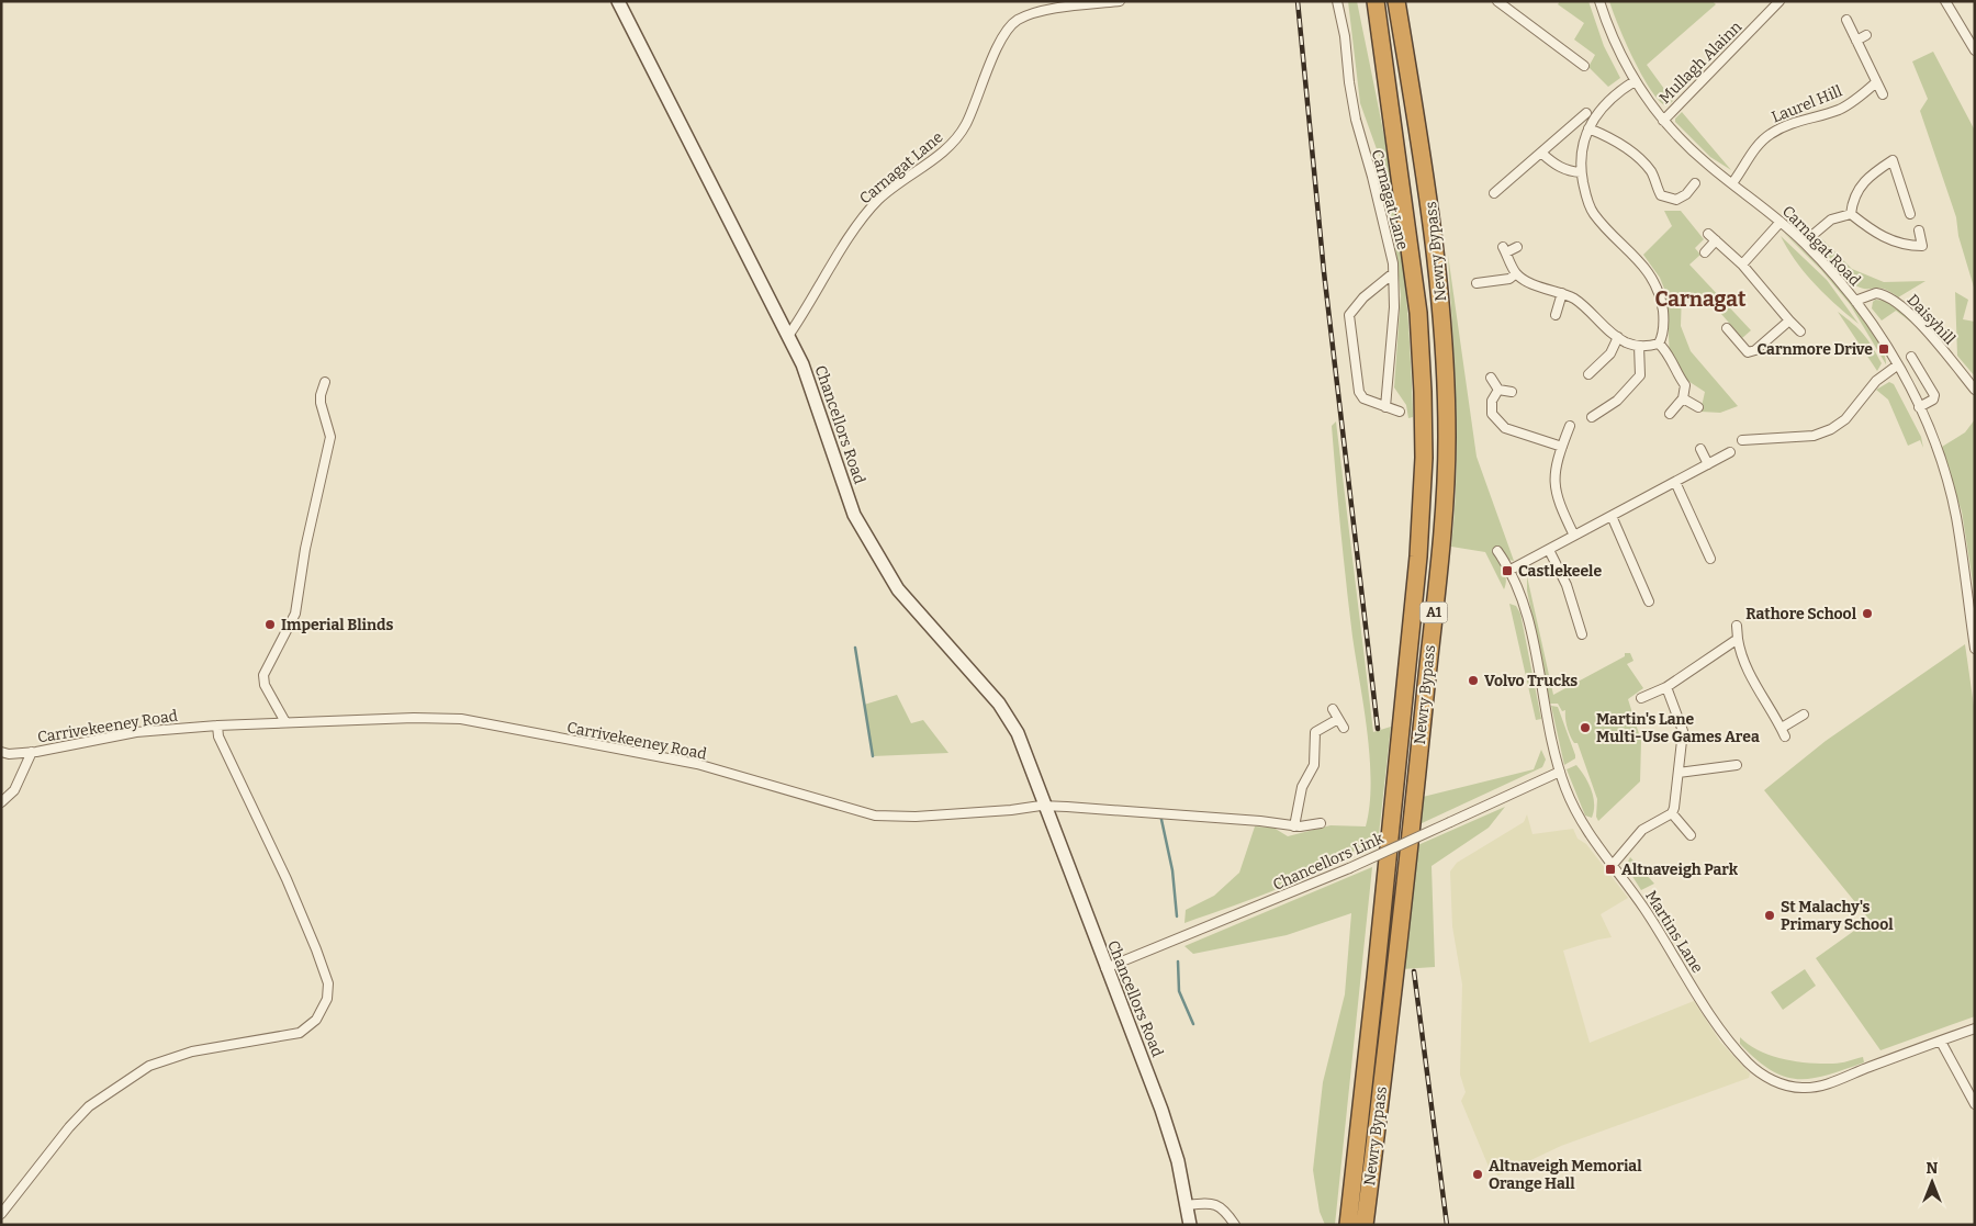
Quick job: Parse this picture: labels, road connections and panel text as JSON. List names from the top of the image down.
{
  "streets": {
    "highway": ["Newry Bypass", "A1"],
    "street": [
      "Mullagh Alainn",
      "Laurel Hill",
      "Carnagat Lane",
      "Carnagat Road",
      "Daisyhill",
      "Chancellors Road",
      "Carrivekeeney Road",
      "Chancellors Link",
      "Martins Lane"
    ]
  },
  "crossings": [
    ["Mullagh Alainn", "Carnagat Road"],
    ["Laurel Hill", "Carnagat Road"],
    ["Carnagat Lane", "Chancellors Road"],
    ["Carnagat Road", "Daisyhill"],
    ["Chancellors Road", "Carrivekeeney Road"],
    ["Chancellors Road", "Chancellors Link"],
    ["Chancellors Link", "Martins Lane"]
  ],
  "districts": ["Carnagat"],
  "places": {
    "transit": ["Carnmore Drive", "Castlekeele", "Altnaveigh Park"],
    "other": [
      "Rathore School",
      "Imperial Blinds",
      "Volvo Trucks",
      "Martin's Lane Multi-Use Games Area",
      "St Malachy's Primary School",
      "Altnaveigh Memorial Orange Hall"
    ]
  },
  "north": "top"
}
